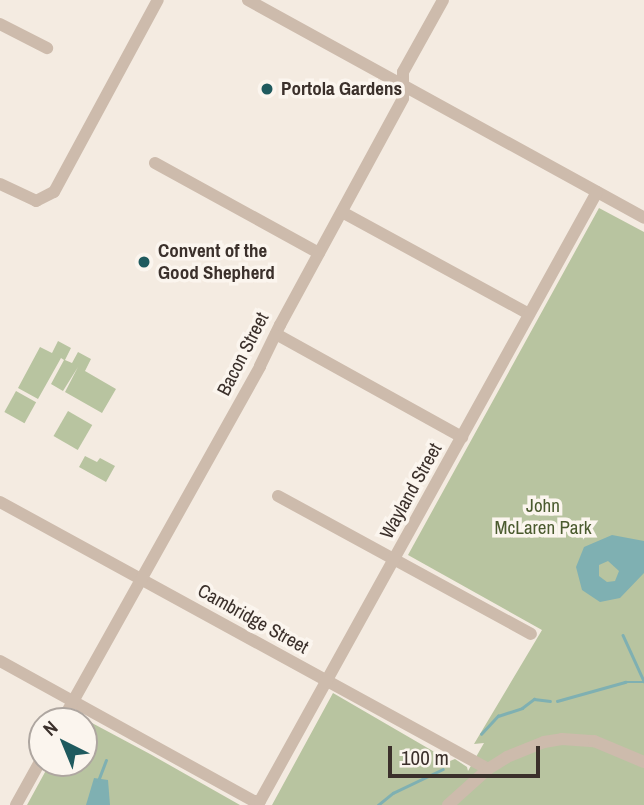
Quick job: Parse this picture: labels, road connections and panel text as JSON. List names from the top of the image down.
{
  "streets": {
    "street": ["Bacon Street", "Wayland Street", "Cambridge Street"]
  },
  "crossings": [
    ["Bacon Street", "Wayland Street"],
    ["Bacon Street", "Cambridge Street"],
    ["Wayland Street", "Cambridge Street"]
  ],
  "parks": ["John McLaren Park"],
  "places": ["Portola Gardens", "Convent of the Good Shepherd"],
  "scale_bar": "100 m",
  "north": "top left"
}
